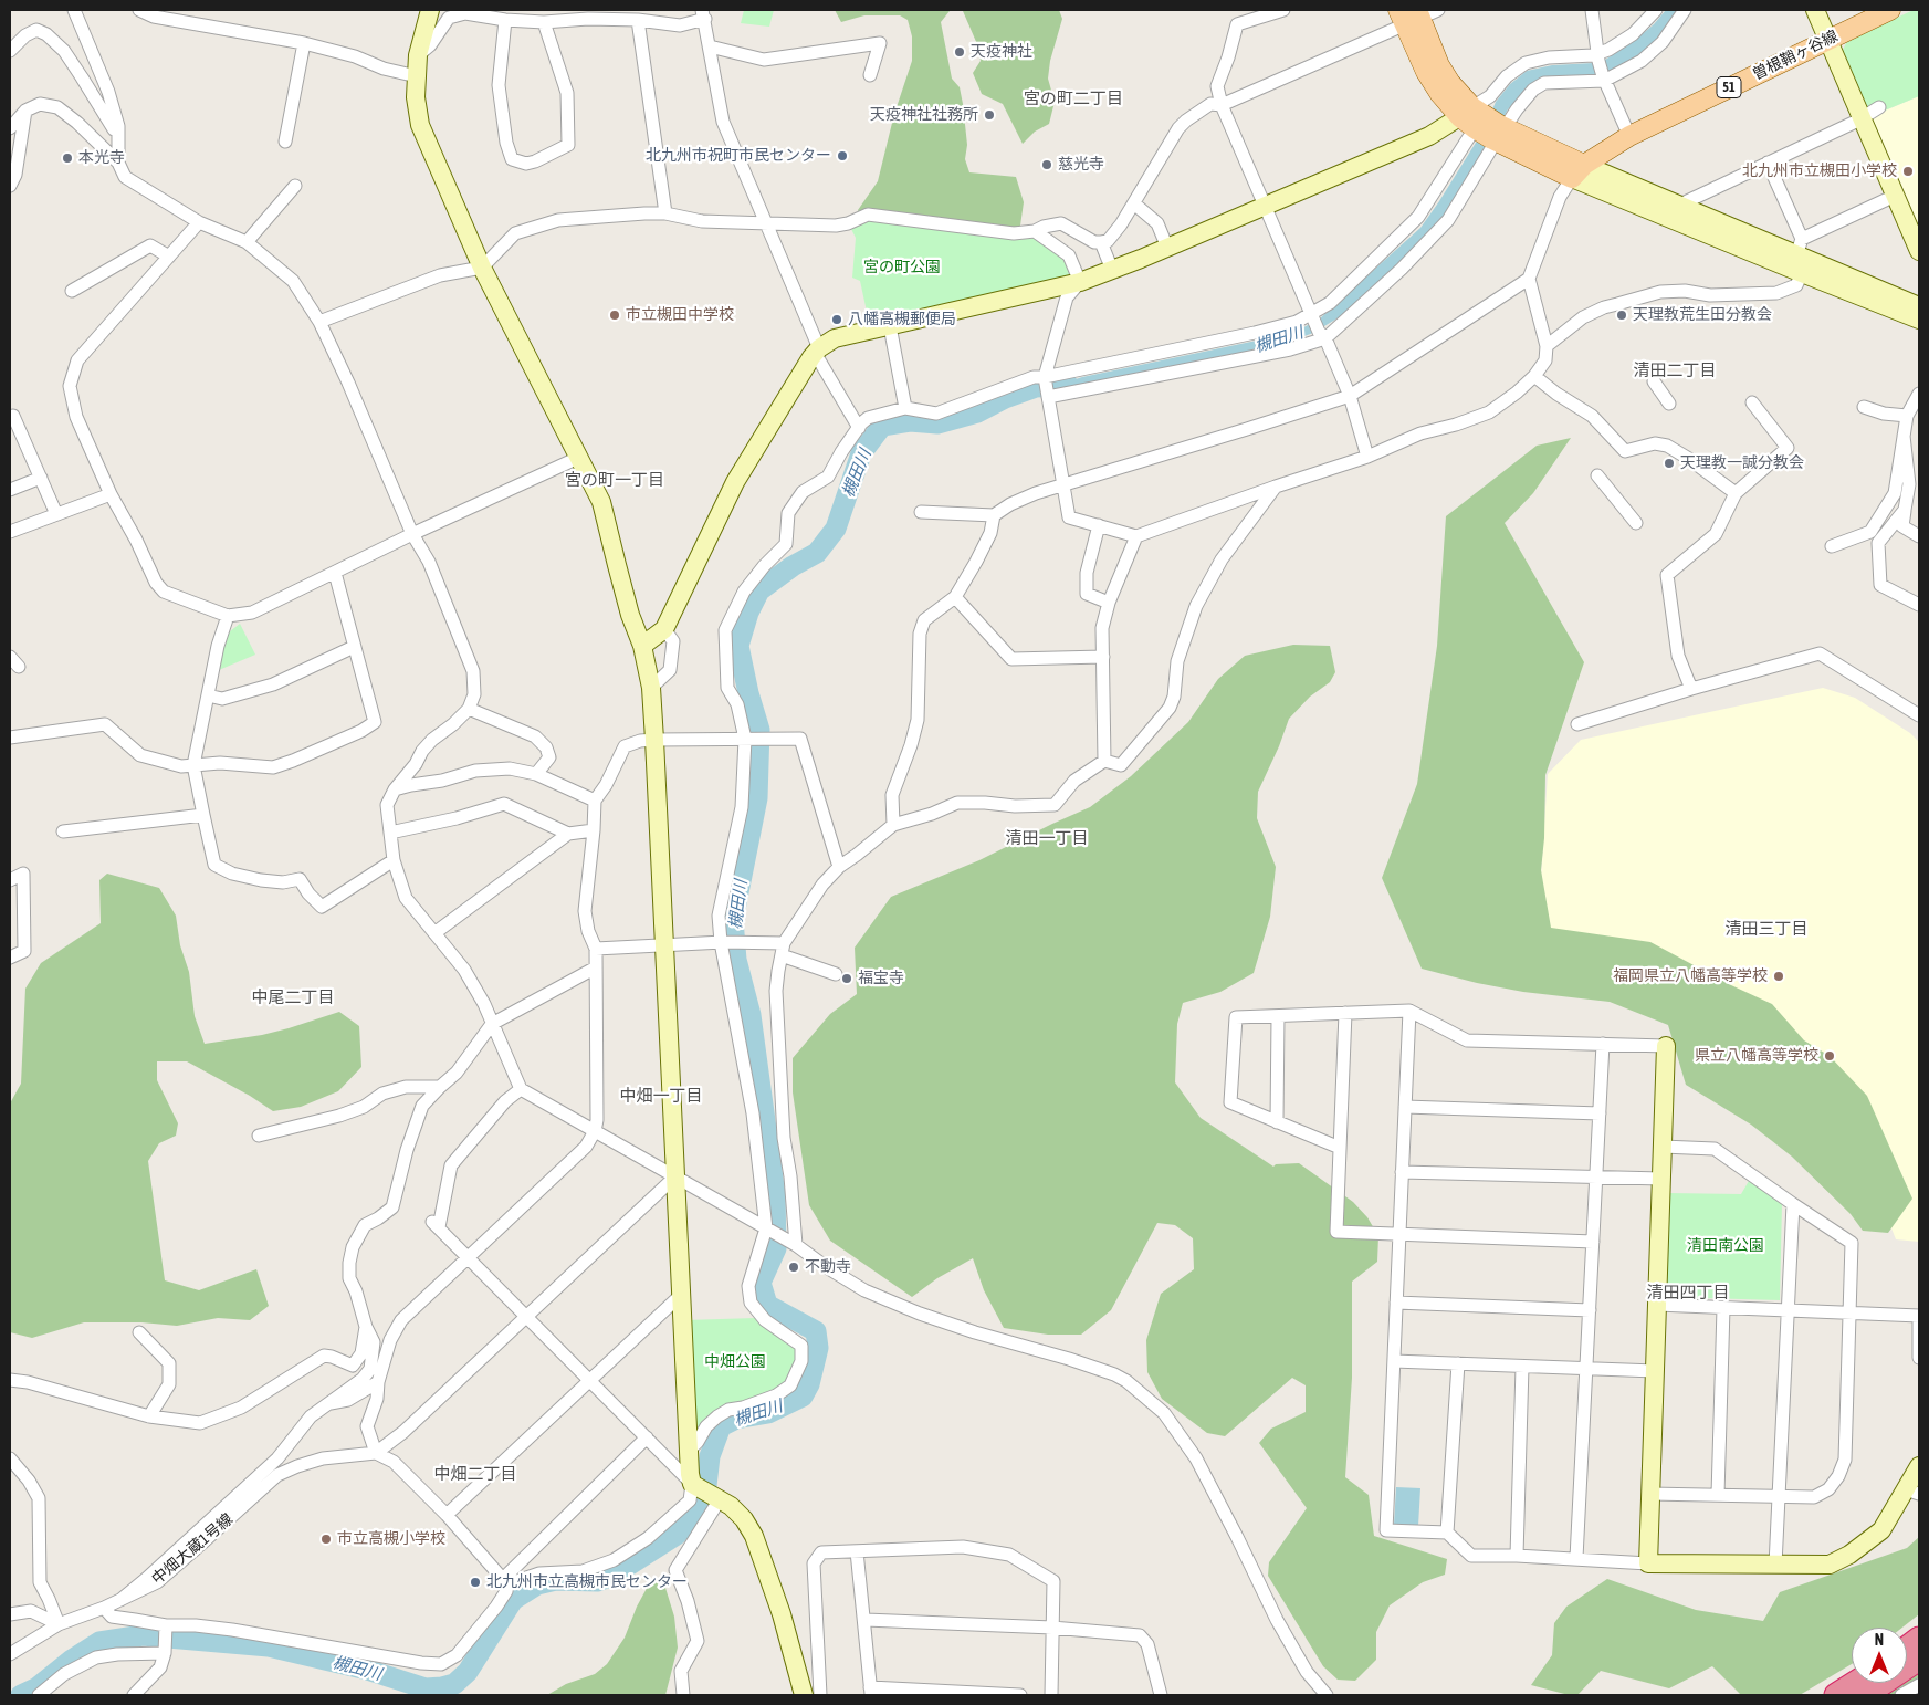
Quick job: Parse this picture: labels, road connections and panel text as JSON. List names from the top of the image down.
{
  "streets": {
    "main road": ["曽根鞘ヶ谷線", "51"],
    "street": ["中畑大蔵1号線"]
  },
  "districts": [
    "宮の町二丁目",
    "清田二丁目",
    "宮の町一丁目",
    "清田一丁目",
    "清田三丁目",
    "中尾二丁目",
    "中畑一丁目",
    "清田四丁目",
    "中畑二丁目"
  ],
  "water": ["槻田川"],
  "parks": ["宮の町公園", "清田南公園", "中畑公園"],
  "places": [
    "天疫神社",
    "天疫神社社務所",
    "北九州市祝町市民センター",
    "本光寺",
    "慈光寺",
    "北九州市立槻田小学校",
    "市立槻田中学校",
    "天理教荒生田分教会",
    "八幡高槻郵便局",
    "天理教一誠分教会",
    "福岡県立八幡高等学校",
    "福宝寺",
    "県立八幡高等学校",
    "不動寺",
    "市立高槻小学校",
    "北九州市立高槻市民センター"
  ],
  "north": "top"
}
